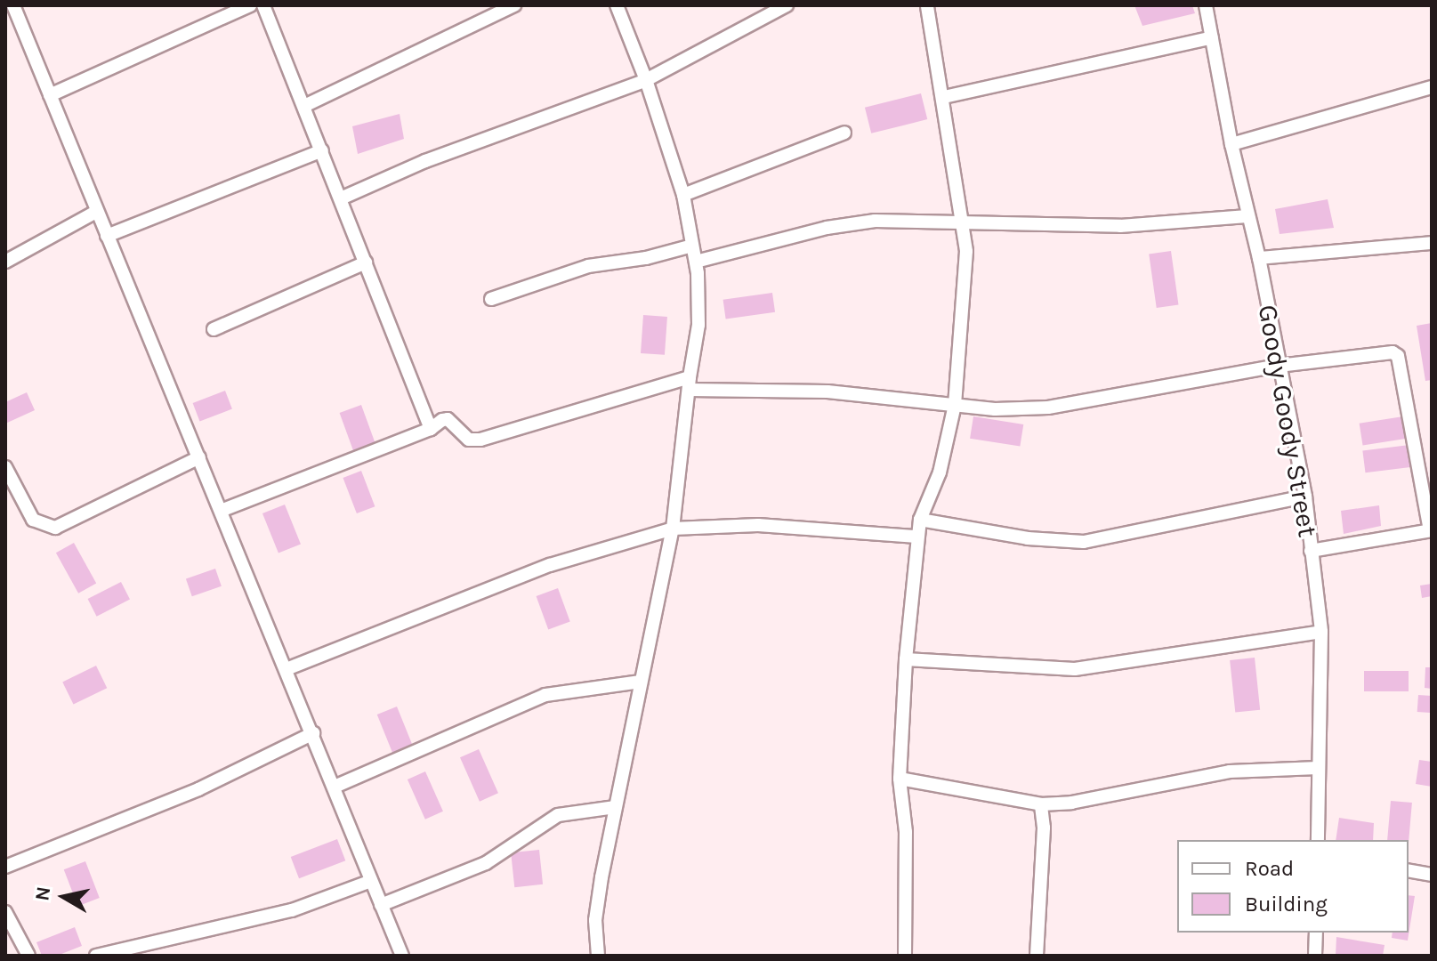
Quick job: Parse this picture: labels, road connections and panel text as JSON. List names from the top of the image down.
{
  "streets": {
    "street": ["Goody Goody Street"]
  },
  "legend": ["Road", "Building"],
  "north": "left"
}
